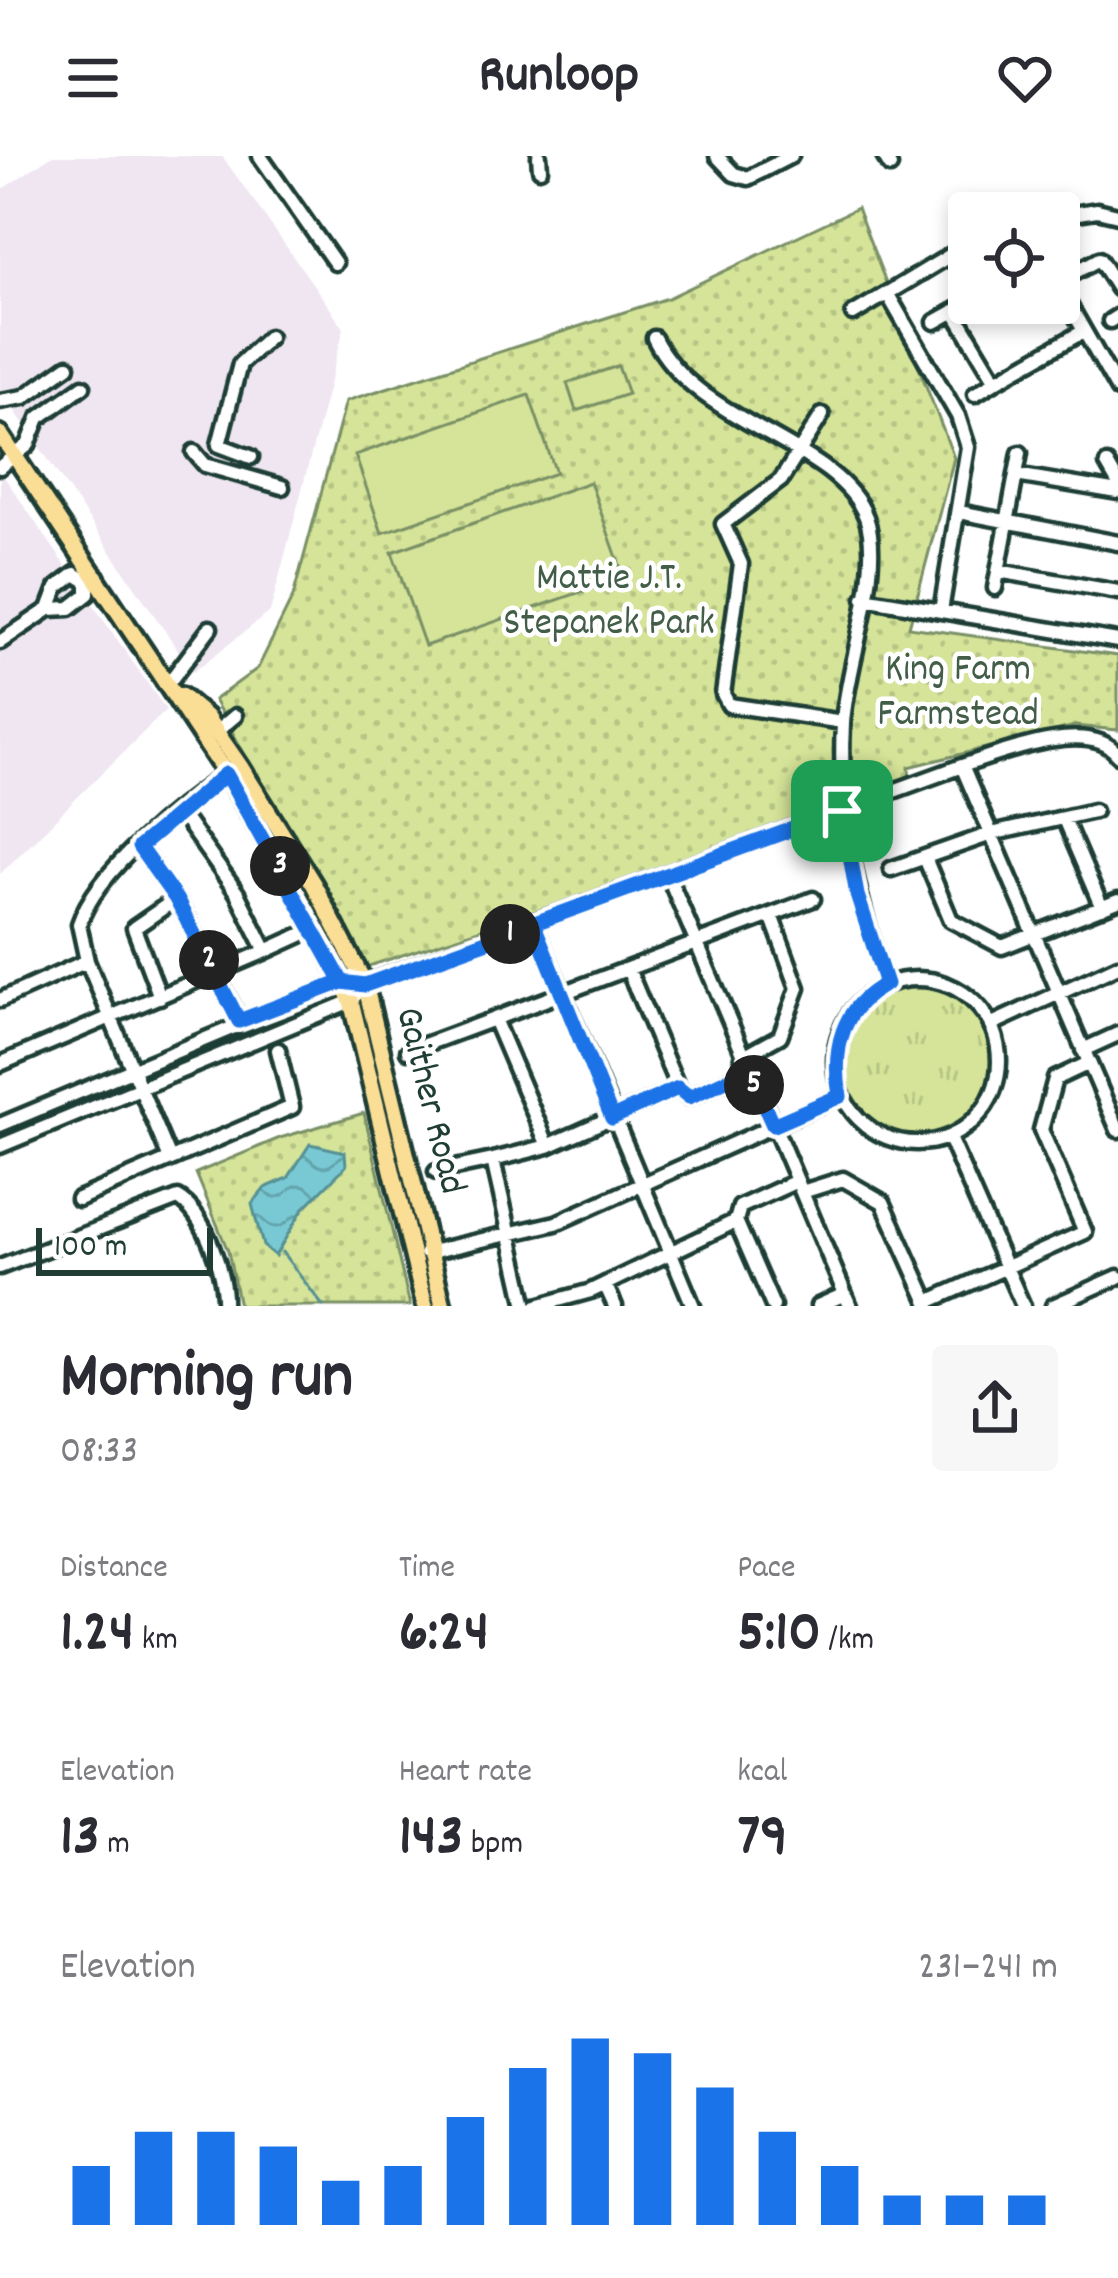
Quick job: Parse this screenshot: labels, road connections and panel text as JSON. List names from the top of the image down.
{
  "streets": {
    "main road": ["Gaither Road"]
  },
  "parks": ["Mattie J.T. Stepanek Park", "King Farm Farmstead"],
  "scale_bar": "100 m",
  "page": {
    "header": "Runloop",
    "pins": [
      "3",
      "1",
      "2",
      "5"
    ],
    "scale": "100 m",
    "heading": ["Morning run", "08:33"],
    "stats": [
      ["Distance", "1.24 km"],
      ["Time", "6:24"],
      ["Pace", "5:10 /km"],
      ["Elevation", "13 m"],
      ["Heart rate", "143 bpm"],
      ["kcal", "79"]
    ],
    "chart": ["Elevation", "231–241 m"]
  }
}
